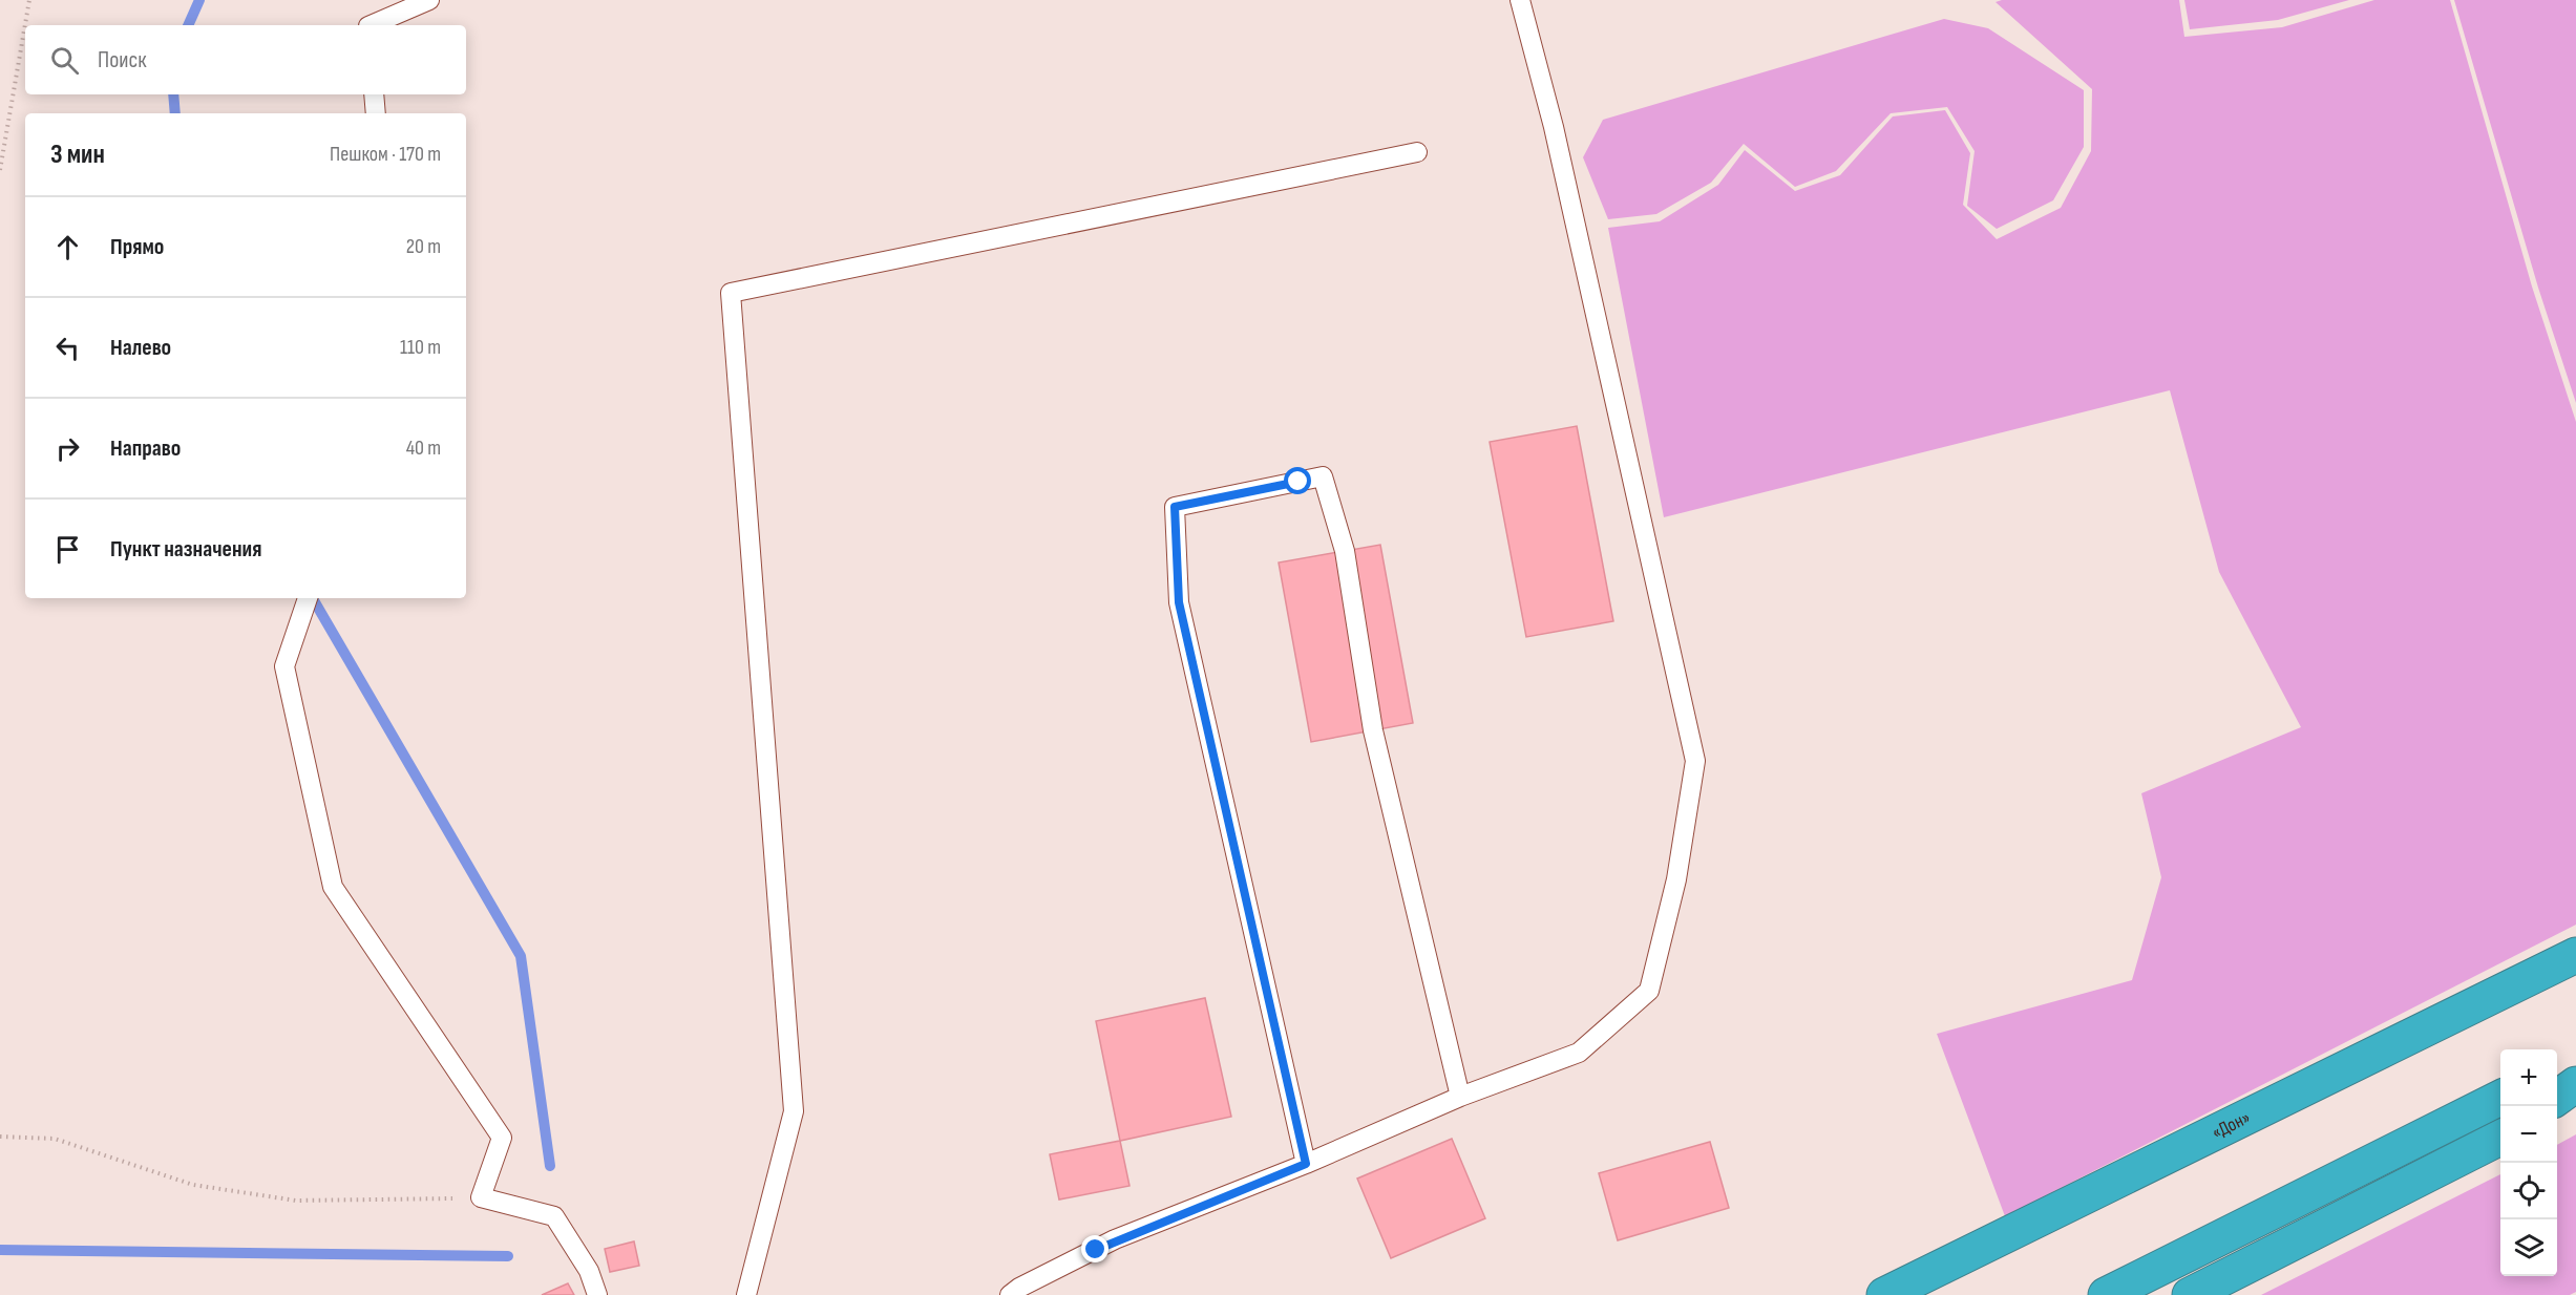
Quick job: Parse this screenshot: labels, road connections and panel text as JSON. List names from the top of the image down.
{
  "streets": {
    "highway": ["«Дон»"]
  },
  "page": {
    "search": "Поиск",
    "heading": ["3 мин", "Пешком · 170 m"],
    "list": [
      ["Прямо", "20 m"],
      ["Налево", "110 m"],
      ["Направо", "40 m"],
      "Пункт назначения"
    ],
    "map_buttons": ["+", "−"]
  }
}
